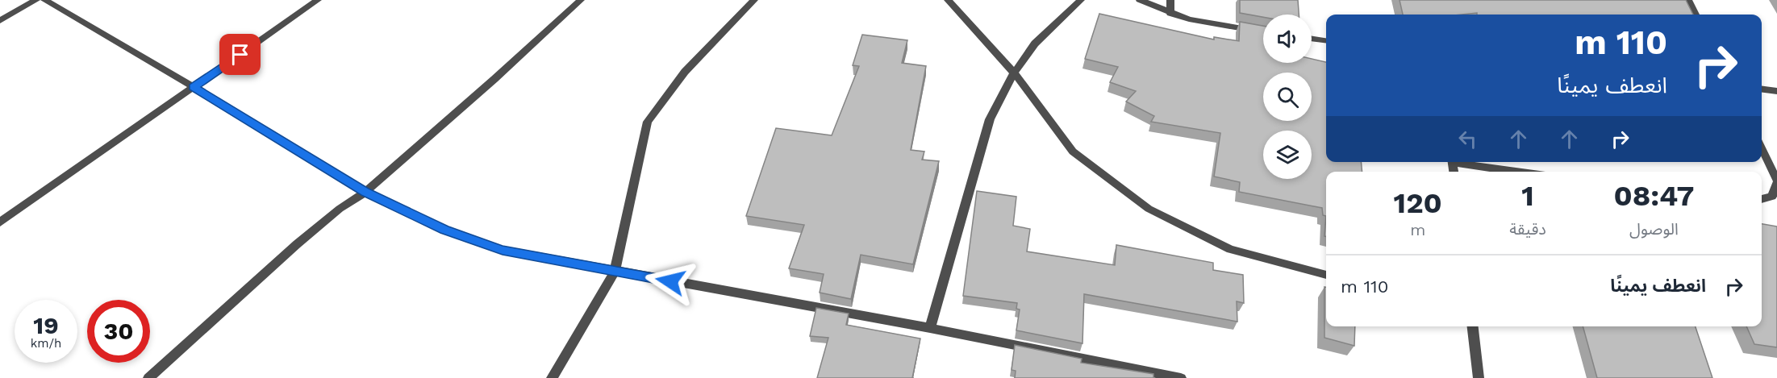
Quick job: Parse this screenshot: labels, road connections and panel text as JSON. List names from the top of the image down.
{
  "page": {
    "turn": ["110 m", "انعطف يمينًا"],
    "eta": [
      "08:47",
      "الوصول",
      "1",
      "دقيقة",
      "120",
      "m"
    ],
    "list": [
      {
        "name": "انعطف يمينًا",
        "value": "110 m"
      }
    ],
    "speed": "19 km/h",
    "limit": "30"
  }
}
